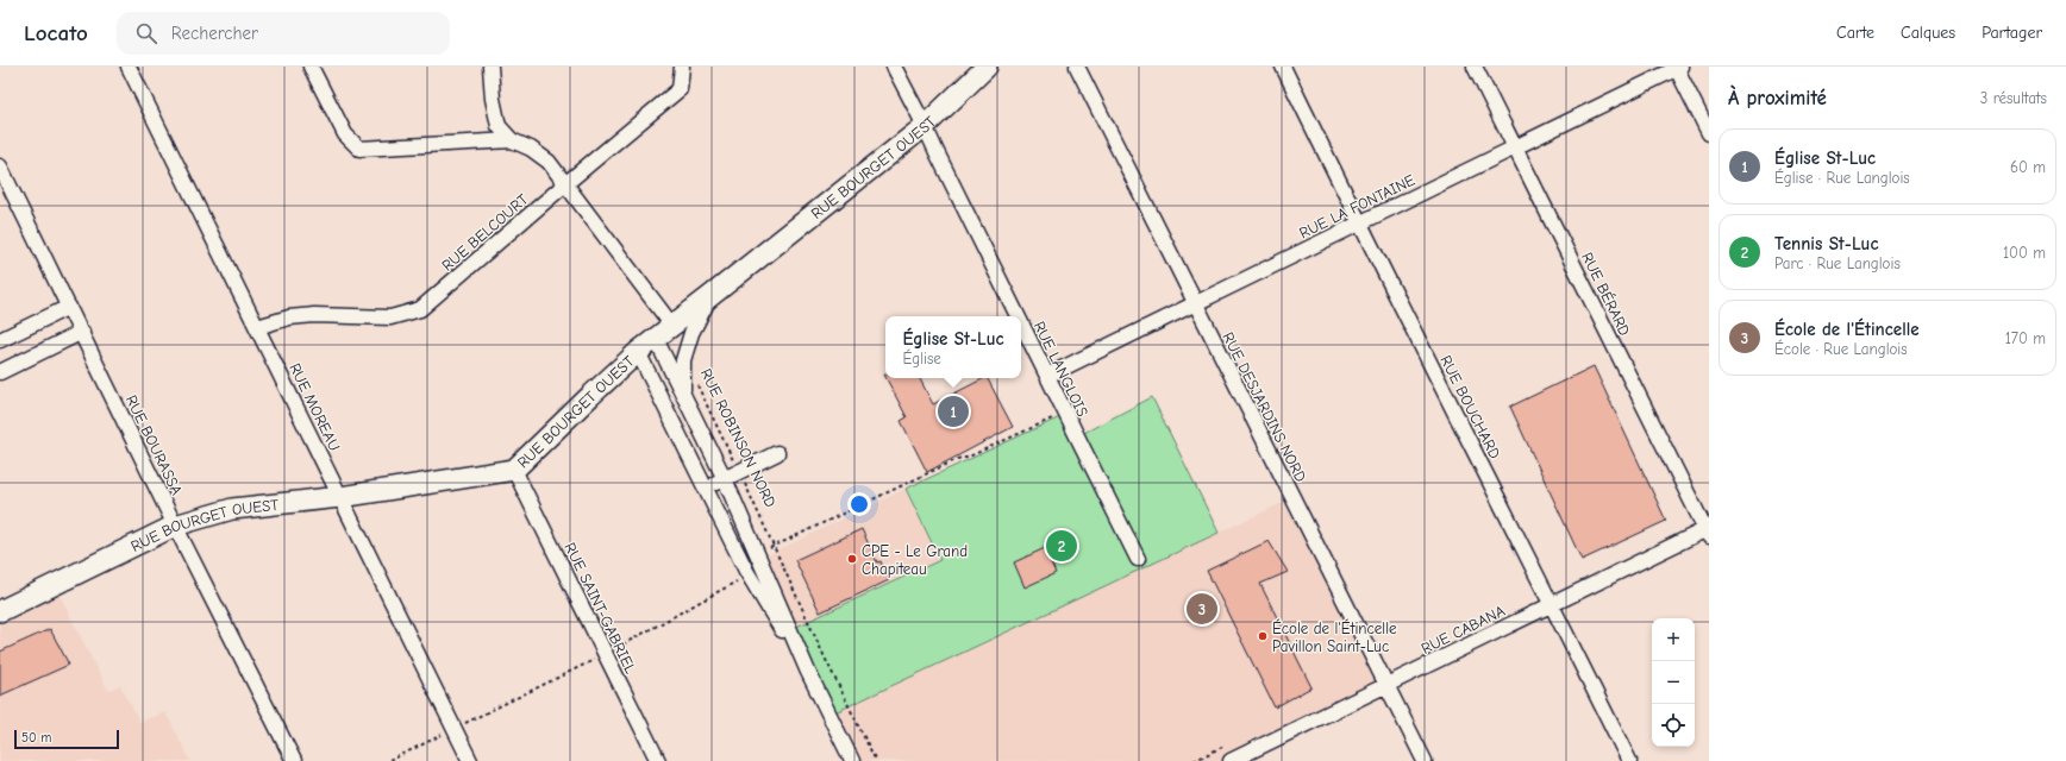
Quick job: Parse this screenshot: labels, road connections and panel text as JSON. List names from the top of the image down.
{
  "streets": {
    "street": [
      "RUE BOURGET OUEST",
      "RUE LA FONTAINE",
      "RUE BELCOURT",
      "RUE BÉRARD",
      "RUE LANGLOIS",
      "RUE MOREAU",
      "RUE DESJARDINS NORD",
      "RUE BOUCHARD",
      "RUE ROBINSON NORD",
      "RUE BOURASSA",
      "RUE SAINT-GABRIEL",
      "RUE CABANA"
    ]
  },
  "crossings": [
    ["RUE BOURGET OUEST", "RUE LANGLOIS"],
    ["RUE BOURGET OUEST", "RUE MOREAU"],
    ["RUE BOURGET OUEST", "RUE ROBINSON NORD"],
    ["RUE BOURGET OUEST", "RUE BOURASSA"],
    ["RUE BOURGET OUEST", "RUE SAINT-GABRIEL"],
    ["RUE LA FONTAINE", "RUE BÉRARD"],
    ["RUE LA FONTAINE", "RUE LANGLOIS"],
    ["RUE LA FONTAINE", "RUE DESJARDINS NORD"],
    ["RUE LA FONTAINE", "RUE BOUCHARD"],
    ["RUE BELCOURT", "RUE MOREAU"],
    ["RUE BÉRARD", "RUE CABANA"],
    ["RUE DESJARDINS NORD", "RUE CABANA"],
    ["RUE BOUCHARD", "RUE CABANA"]
  ],
  "places": ["CPE - Le Grand Chapiteau", "École de l'Étincelle Pavillon Saint-Luc"],
  "scale_bar": "50 m",
  "page": {
    "header": "Locato",
    "search": "Rechercher",
    "nav": ["Carte", "Calques", "Partager"],
    "heading": ["À proximité", "3 résultats"],
    "list": [
      {
        "mark": "1",
        "name": "Église St-Luc",
        "note": "Église · Rue Langlois",
        "value": "60 m"
      },
      {
        "mark": "2",
        "name": "Tennis St-Luc",
        "note": "Parc · Rue Langlois",
        "value": "100 m"
      },
      {
        "mark": "3",
        "name": "École de l'Étincelle",
        "note": "École · Rue Langlois",
        "value": "170 m"
      }
    ],
    "popup": ["Église St-Luc", "Église"],
    "pins": ["1", "2", "3"],
    "map_buttons": ["+", "−"],
    "scale": "50 m"
  }
}
